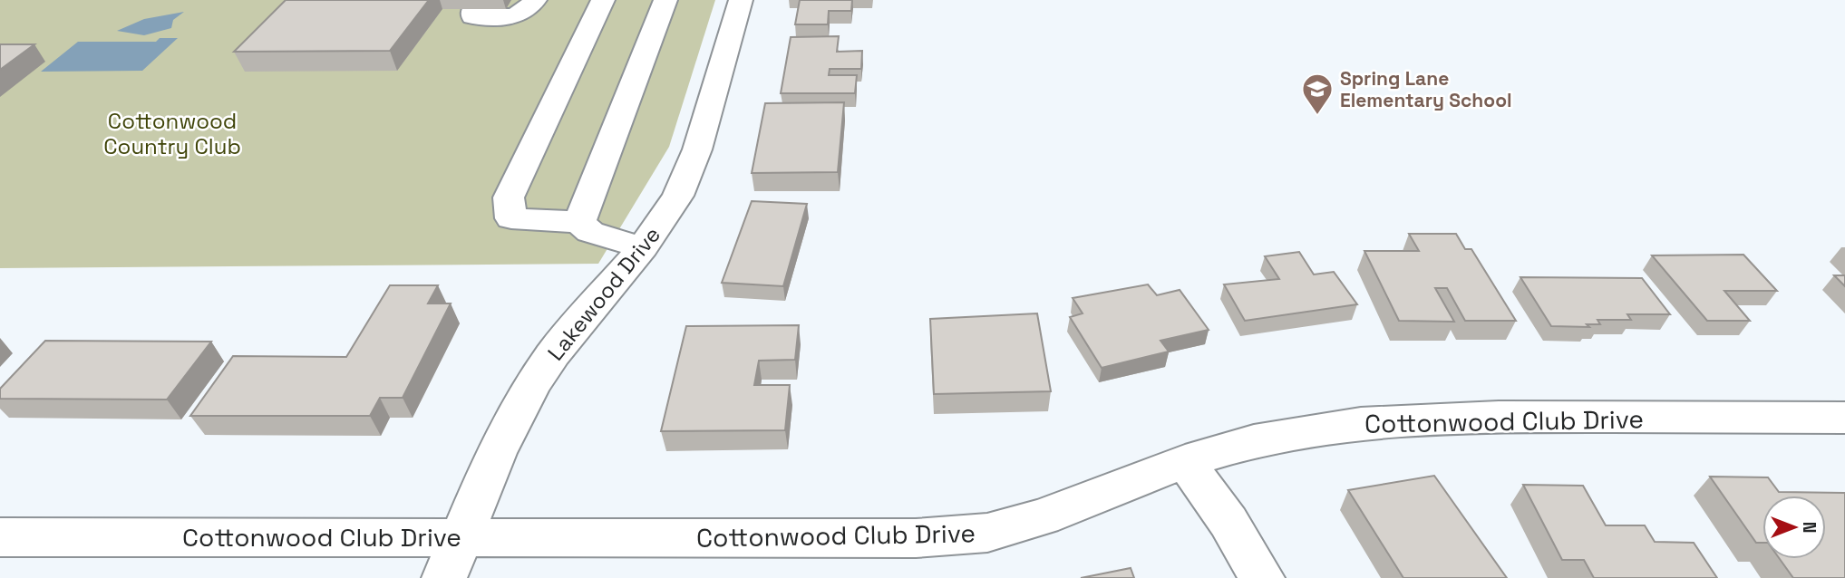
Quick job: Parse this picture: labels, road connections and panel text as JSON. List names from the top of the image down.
{
  "streets": {
    "street": ["Lakewood Drive", "Cottonwood Club Drive"]
  },
  "crossings": [
    ["Lakewood Drive", "Cottonwood Club Drive"]
  ],
  "parks": ["Cottonwood Country Club"],
  "places": {
    "school or university": ["Spring Lane Elementary School"]
  },
  "north": "right"
}
